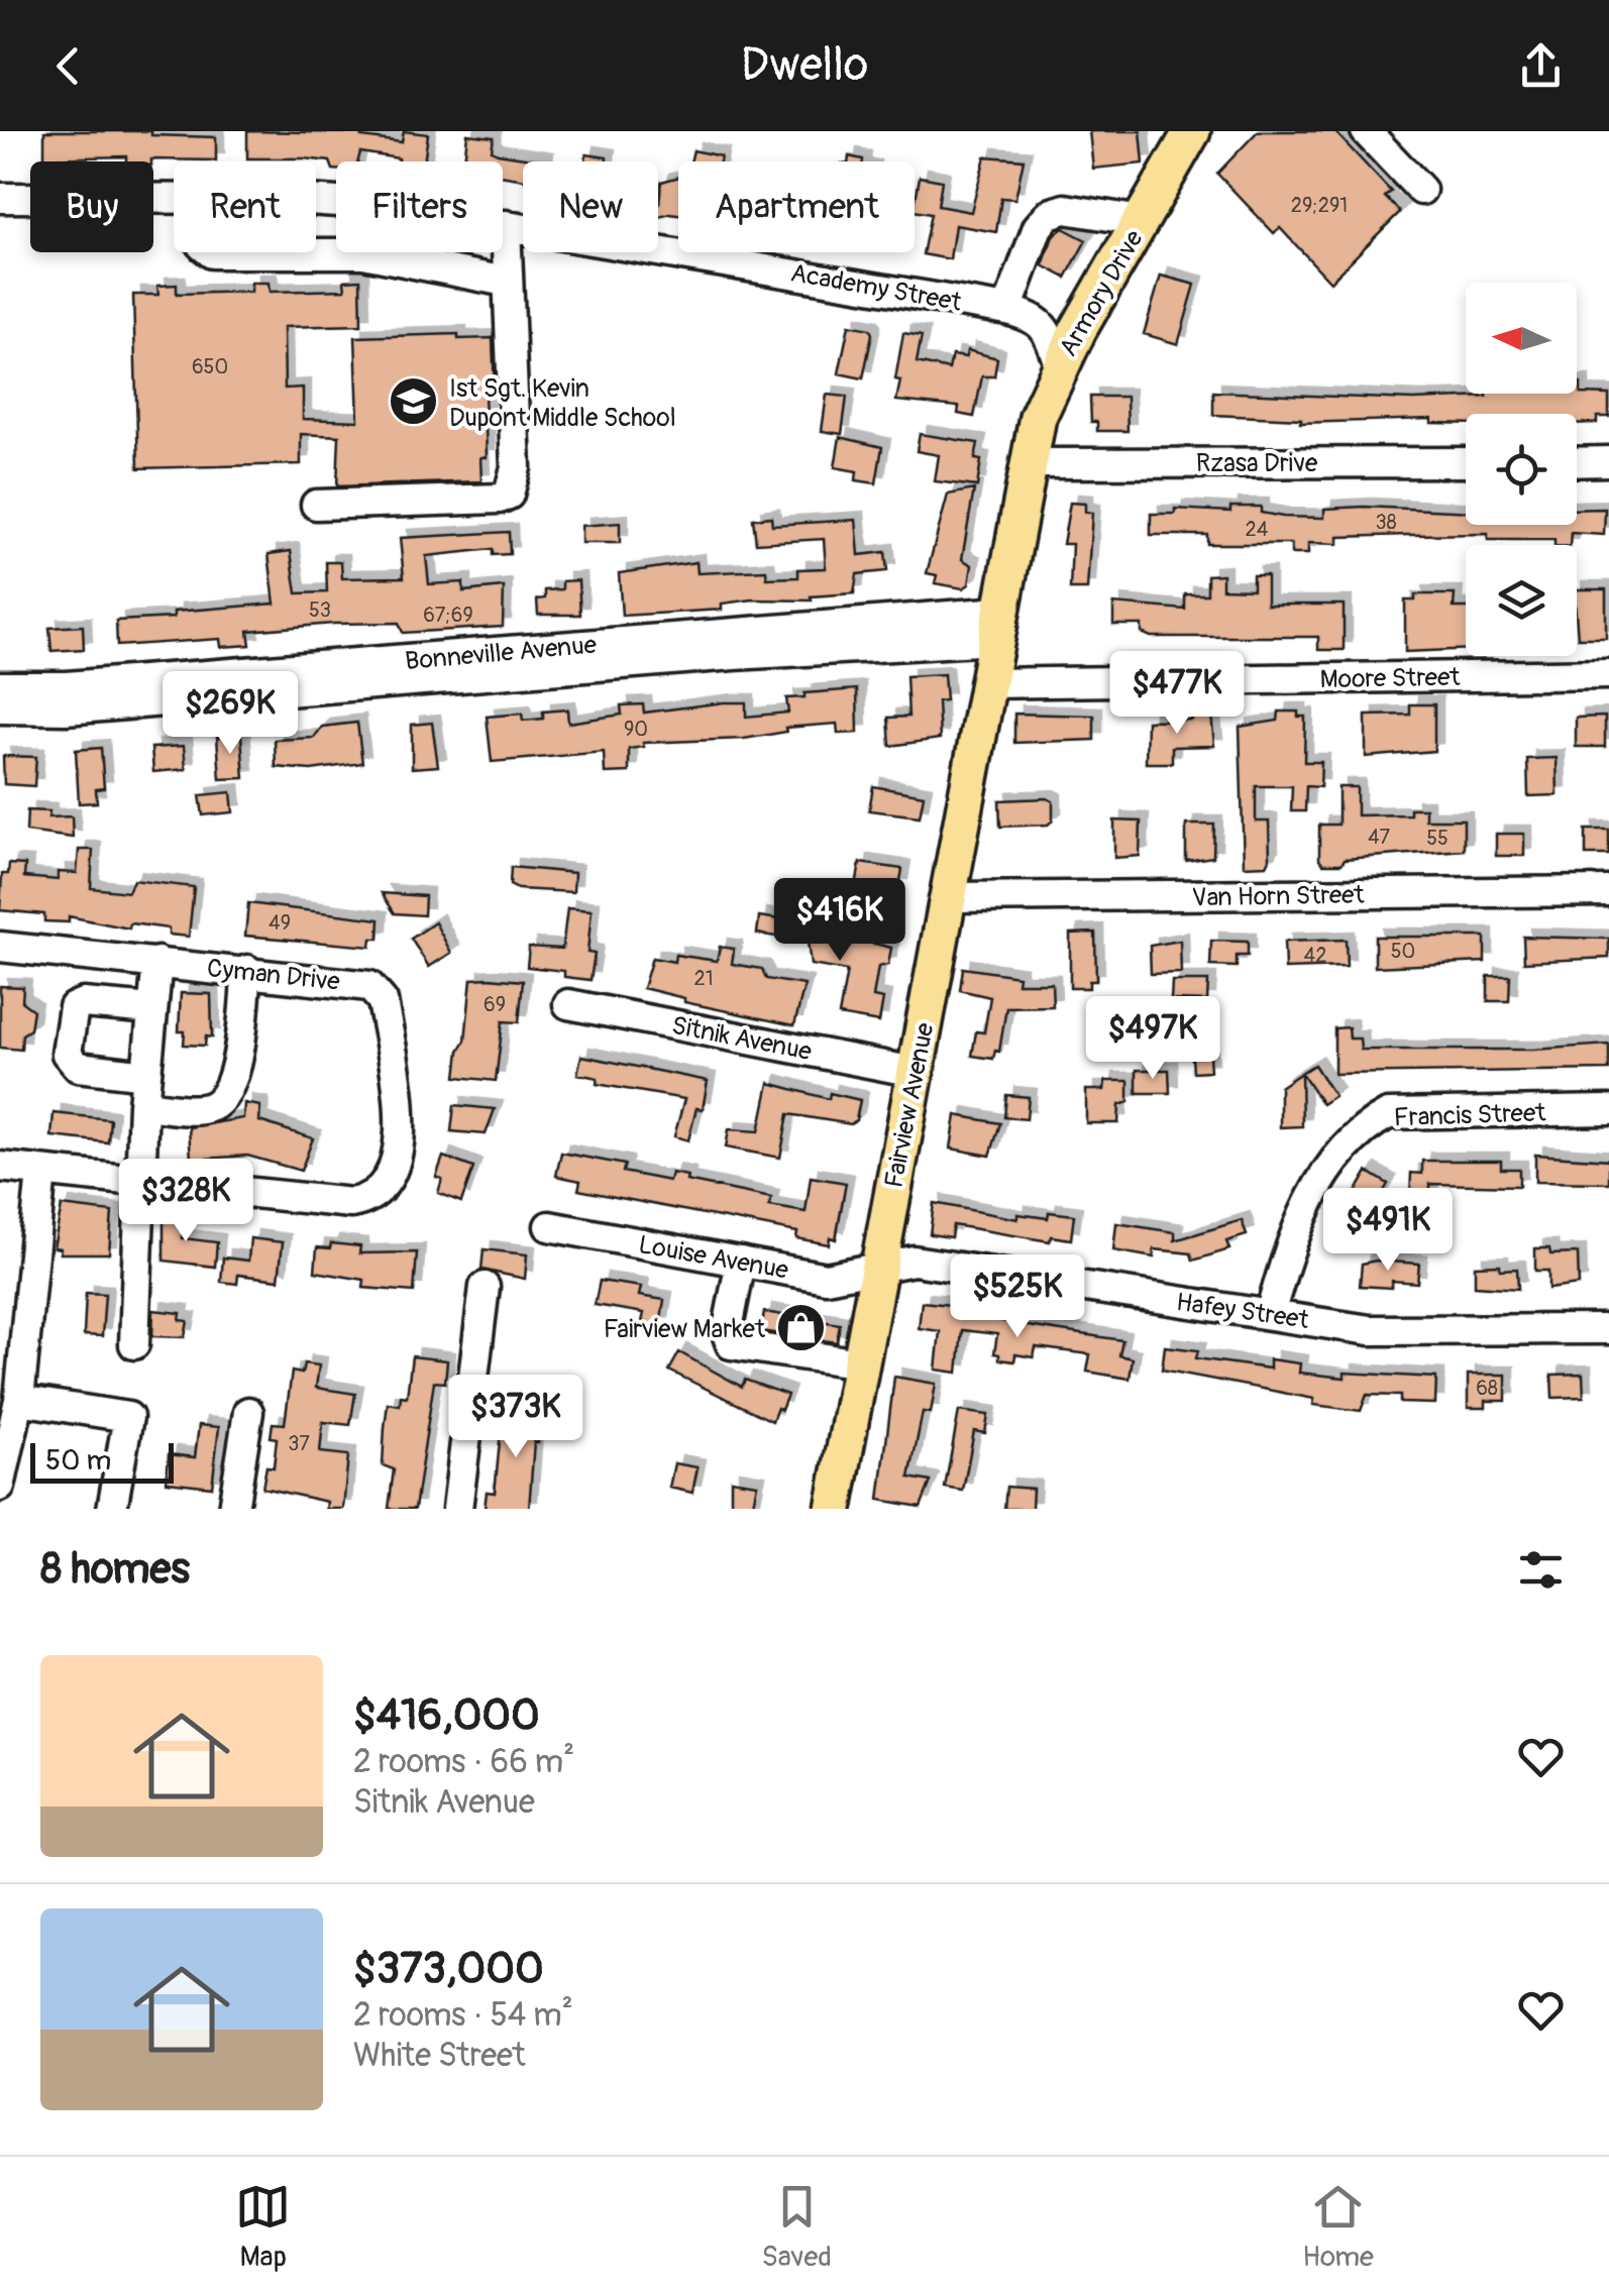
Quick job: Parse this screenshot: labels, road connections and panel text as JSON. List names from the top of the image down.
{
  "streets": {
    "main road": ["Armory Drive", "Fairview Avenue"],
    "street": [
      "Academy Street",
      "Rzasa Drive",
      "Bonneville Avenue",
      "Moore Street",
      "Van Horn Street",
      "Cyman Drive",
      "Sitnik Avenue",
      "Francis Street",
      "Louise Avenue",
      "Hafey Street"
    ]
  },
  "crossings": [
    ["Academy Street", "Armory Drive"],
    ["Armory Drive", "Rzasa Drive"],
    ["Armory Drive", "Fairview Avenue"],
    ["Rzasa Drive", "Fairview Avenue"],
    ["Bonneville Avenue", "Fairview Avenue"],
    ["Moore Street", "Fairview Avenue"],
    ["Van Horn Street", "Fairview Avenue"],
    ["Sitnik Avenue", "Fairview Avenue"],
    ["Fairview Avenue", "Louise Avenue"],
    ["Fairview Avenue", "Hafey Street"],
    ["Francis Street", "Hafey Street"],
    ["Louise Avenue", "Hafey Street"]
  ],
  "places": {
    "school or university": ["Ist Sgt. Kevin Dupont Middle School"],
    "shop": ["Fairview Market"]
  },
  "house_numbers": [
    "29;291",
    "650",
    "38",
    "24",
    "53",
    "67;69",
    "90",
    "47",
    "55",
    "49",
    "50",
    "42",
    "21",
    "69",
    "68",
    "37"
  ],
  "scale_bar": "50 m",
  "north": "left",
  "page": {
    "header": "Dwello",
    "chip": [
      "Buy",
      "Rent",
      "Filters",
      "New",
      "Apartment"
    ],
    "price": [
      "$477K",
      "$269K",
      "$416K",
      "$497K",
      "$328K",
      "$491K",
      "$525K",
      "$373K"
    ],
    "scale": "50 m",
    "heading": "8 homes",
    "list": [
      {
        "name": "$416,000",
        "note": "2 rooms · 66 m² · Sitnik Avenue"
      },
      {
        "name": "$373,000",
        "note": "2 rooms · 54 m² · White Street"
      }
    ],
    "tabs": ["Map", "Saved", "Home"]
  }
}
